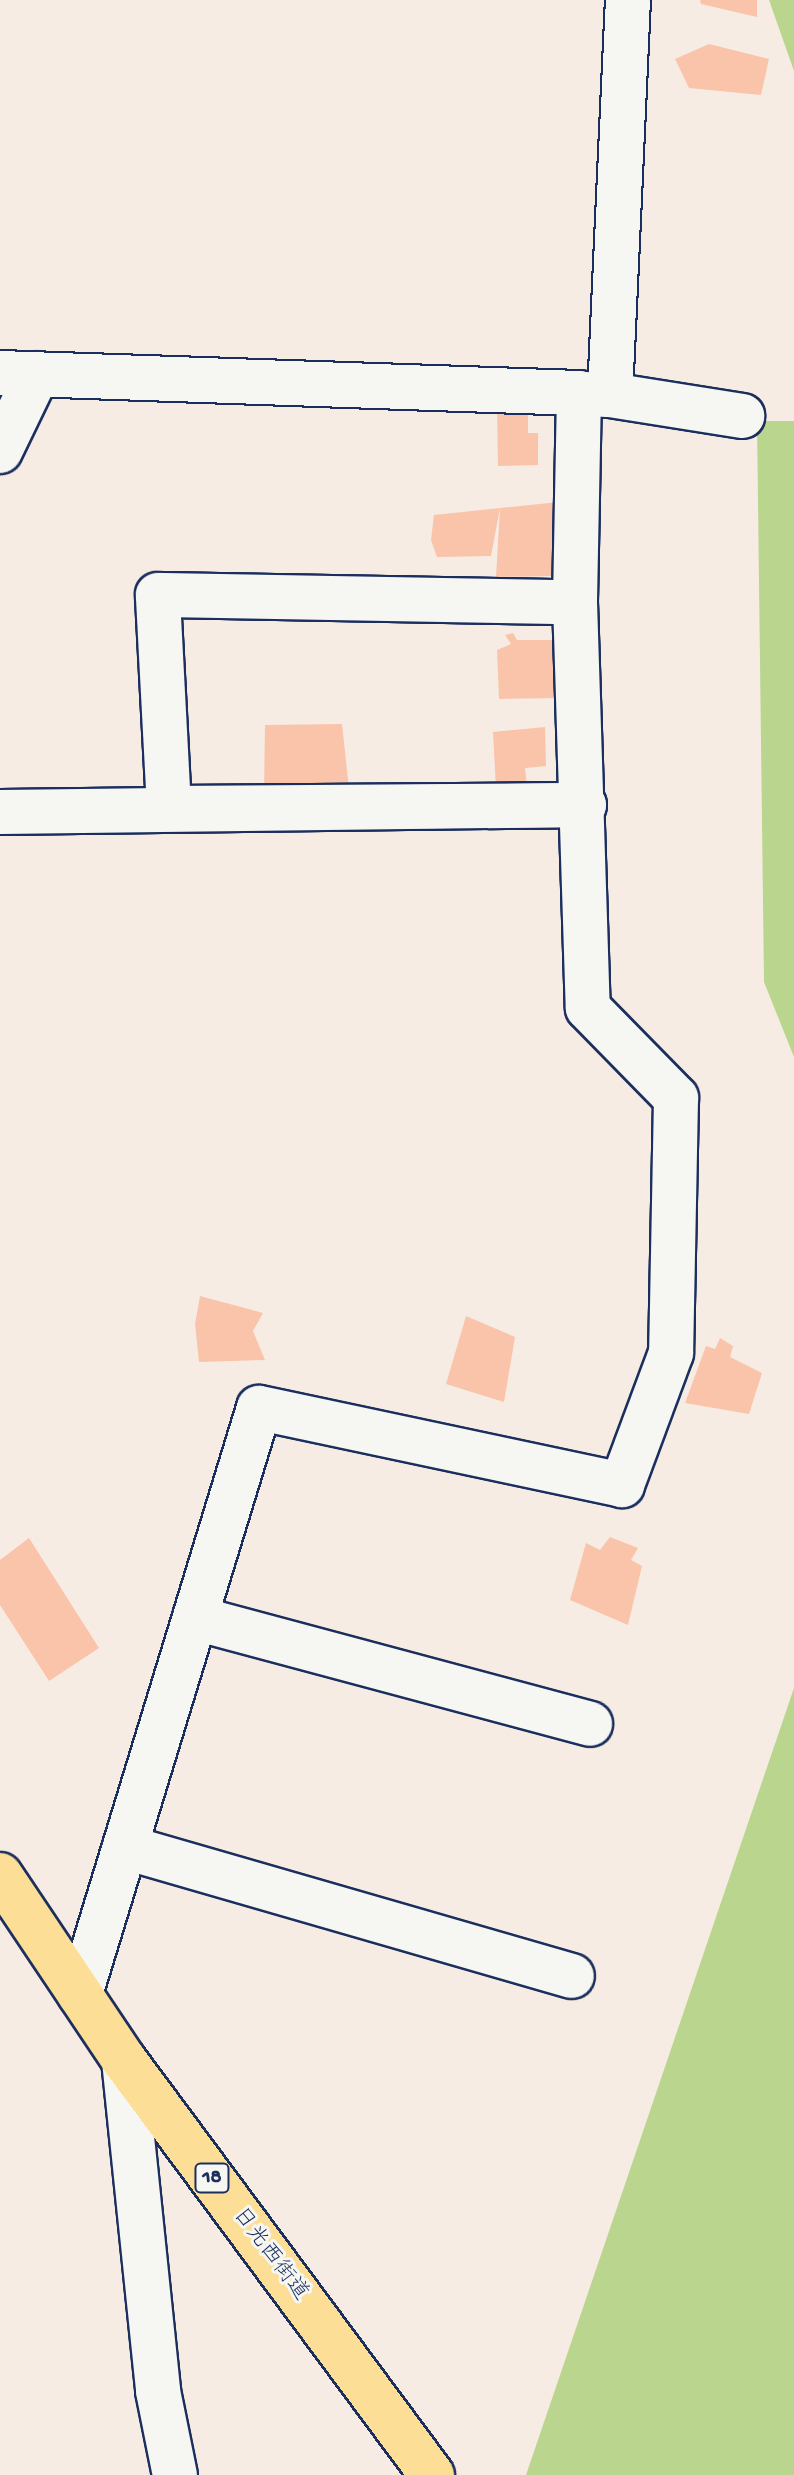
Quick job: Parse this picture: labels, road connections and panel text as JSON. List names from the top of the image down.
{
  "streets": {
    "main road": ["18", "日光西街道"]
  }
}
